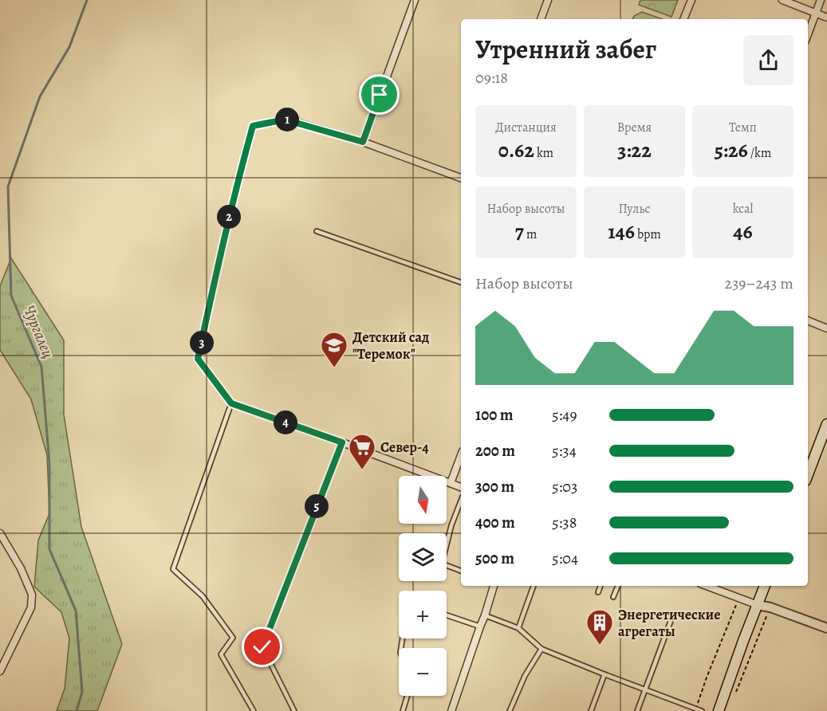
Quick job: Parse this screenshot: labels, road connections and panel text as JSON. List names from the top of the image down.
{
  "water": ["Чургалец"],
  "places": {
    "school or university": ["Детский сад \"Теремок\""],
    "supermarket": ["Север-4"],
    "building": ["Энергетические агрегаты"]
  },
  "north": "bottom",
  "page": {
    "heading": ["Утренний забег", "09:18"],
    "stats": [
      ["Дистанция", "0.62 km"],
      ["Время", "3:22"],
      ["Темп", "5:26 /km"],
      ["Набор высоты", "7 m"],
      ["Пульс", "146 bpm"],
      ["kcal", "46"]
    ],
    "pins": [
      "1",
      "2",
      "3",
      "4",
      "5"
    ],
    "chart": ["Набор высоты", "239–243 m"],
    "list": [
      {
        "name": "100 m",
        "note": "5:49"
      },
      {
        "name": "200 m",
        "note": "5:34"
      },
      {
        "name": "300 m",
        "note": "5:03"
      },
      {
        "name": "400 m",
        "note": "5:38"
      },
      {
        "name": "500 m",
        "note": "5:04"
      }
    ],
    "map_buttons": ["+", "−"]
  }
}
